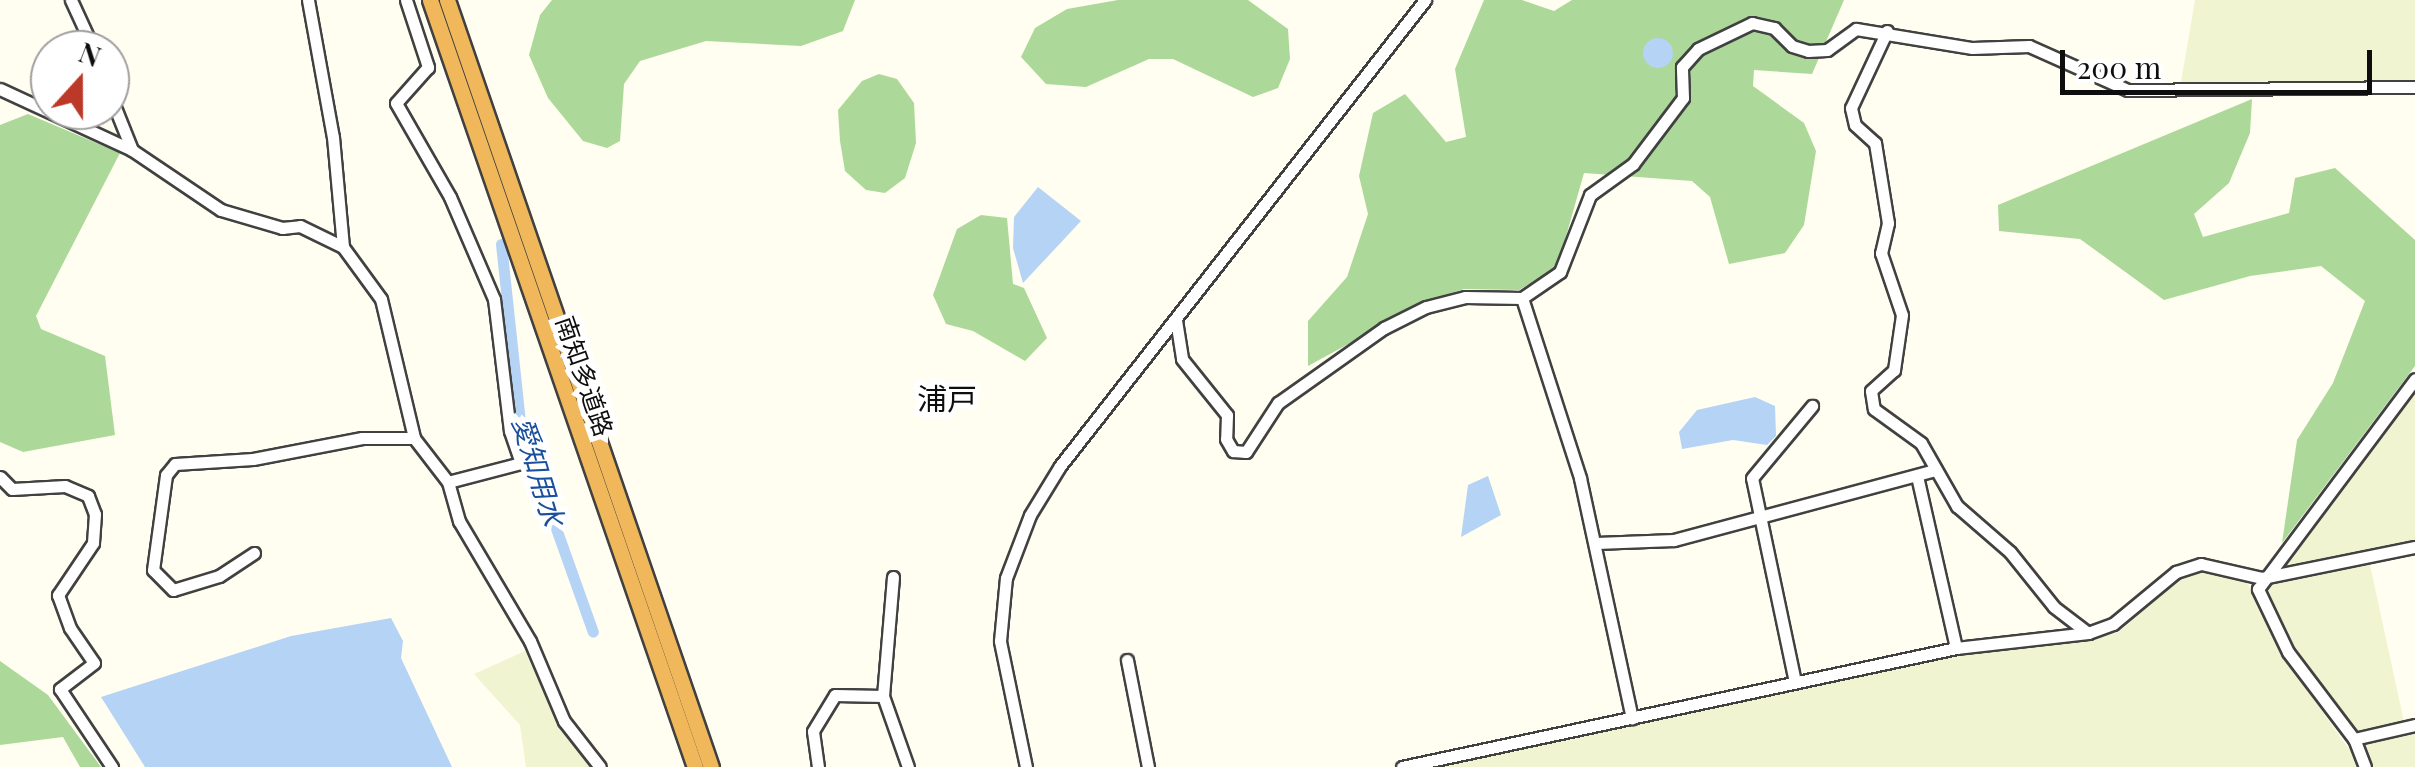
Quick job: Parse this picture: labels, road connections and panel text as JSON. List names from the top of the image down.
{
  "streets": {
    "highway": ["南知多道路"]
  },
  "districts": ["浦戸"],
  "water": ["愛知用水"],
  "scale_bar": "200 m",
  "north": "top"
}
